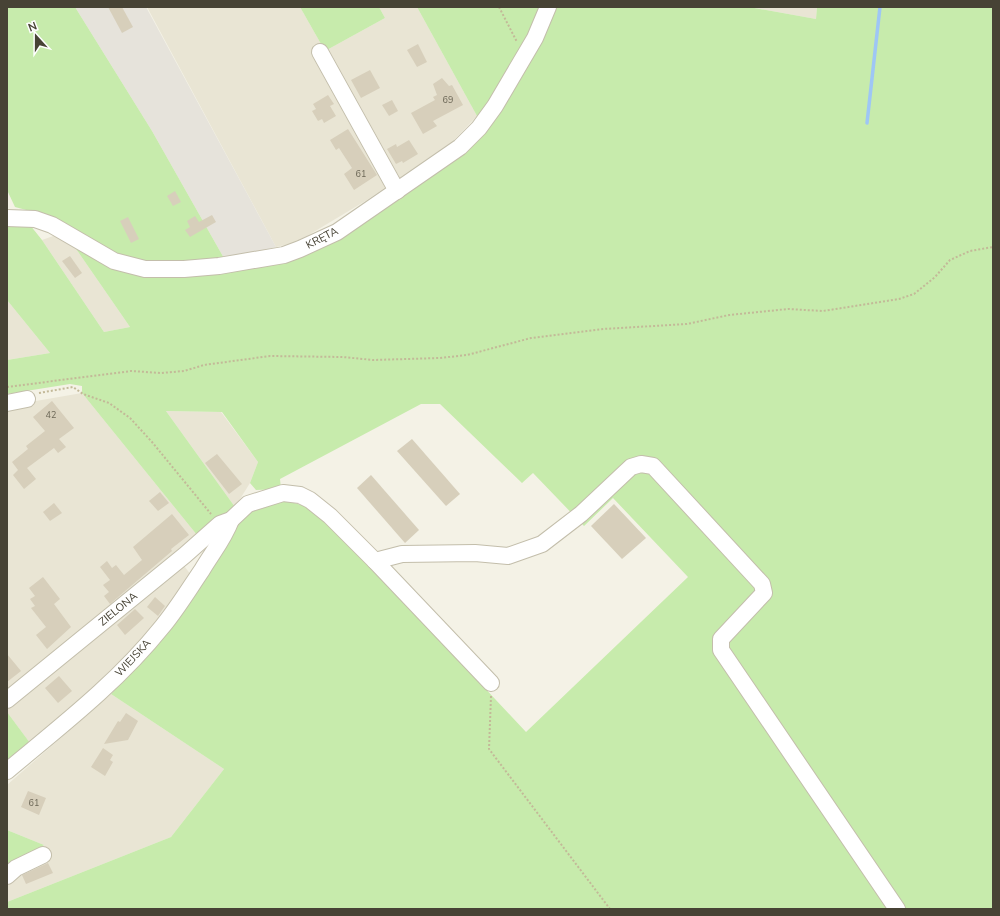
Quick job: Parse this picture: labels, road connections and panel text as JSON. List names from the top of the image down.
{
  "streets": {
    "street": ["KRĘTA", "ZIELONA", "WIEJSKA"]
  },
  "crossings": [
    ["ZIELONA", "WIEJSKA"]
  ],
  "house_numbers": [
    "69",
    "61",
    "42",
    "61"
  ],
  "north": "top"
}
